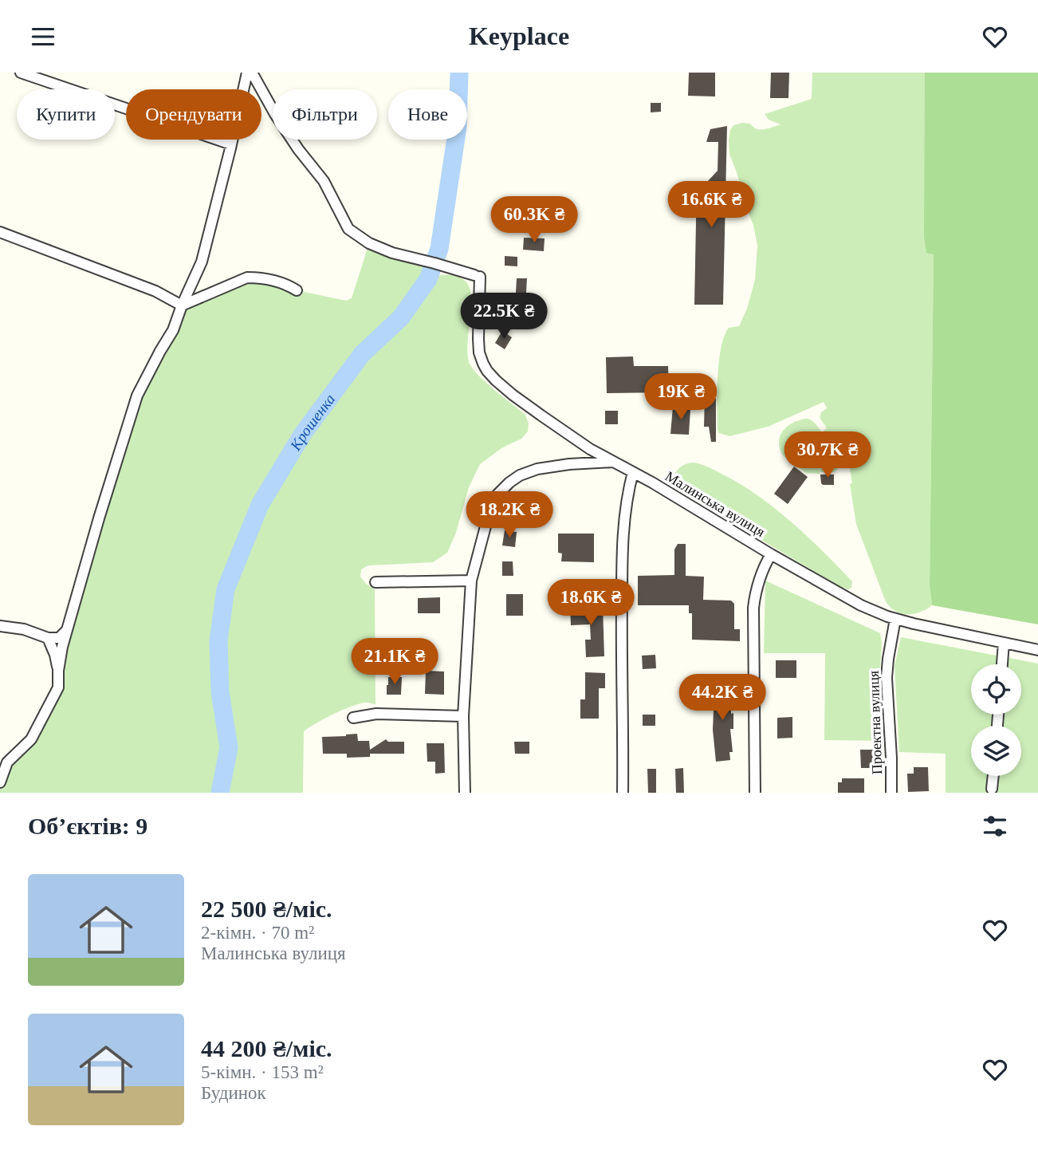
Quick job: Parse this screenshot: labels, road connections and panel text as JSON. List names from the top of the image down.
{
  "streets": {
    "street": ["Малинська вулиця", "Проектна вулиця"]
  },
  "crossings": [
    ["Малинська вулиця", "Проектна вулиця"]
  ],
  "water": ["Крошенка"],
  "page": {
    "header": "Keyplace",
    "chip": [
      "Купити",
      "Орендувати",
      "Фільтри",
      "Нове"
    ],
    "price": [
      "16.6K ₴",
      "60.3K ₴",
      "22.5K ₴",
      "19K ₴",
      "30.7K ₴",
      "18.2K ₴",
      "18.6K ₴",
      "21.1K ₴",
      "44.2K ₴"
    ],
    "heading": "Об’єктів: 9",
    "list": [
      {
        "name": "22 500 ₴/міс.",
        "note": "2-кімн. · 70 m² · Малинська вулиця"
      },
      {
        "name": "44 200 ₴/міс.",
        "note": "5-кімн. · 153 m² · Будинок"
      }
    ]
  }
}
